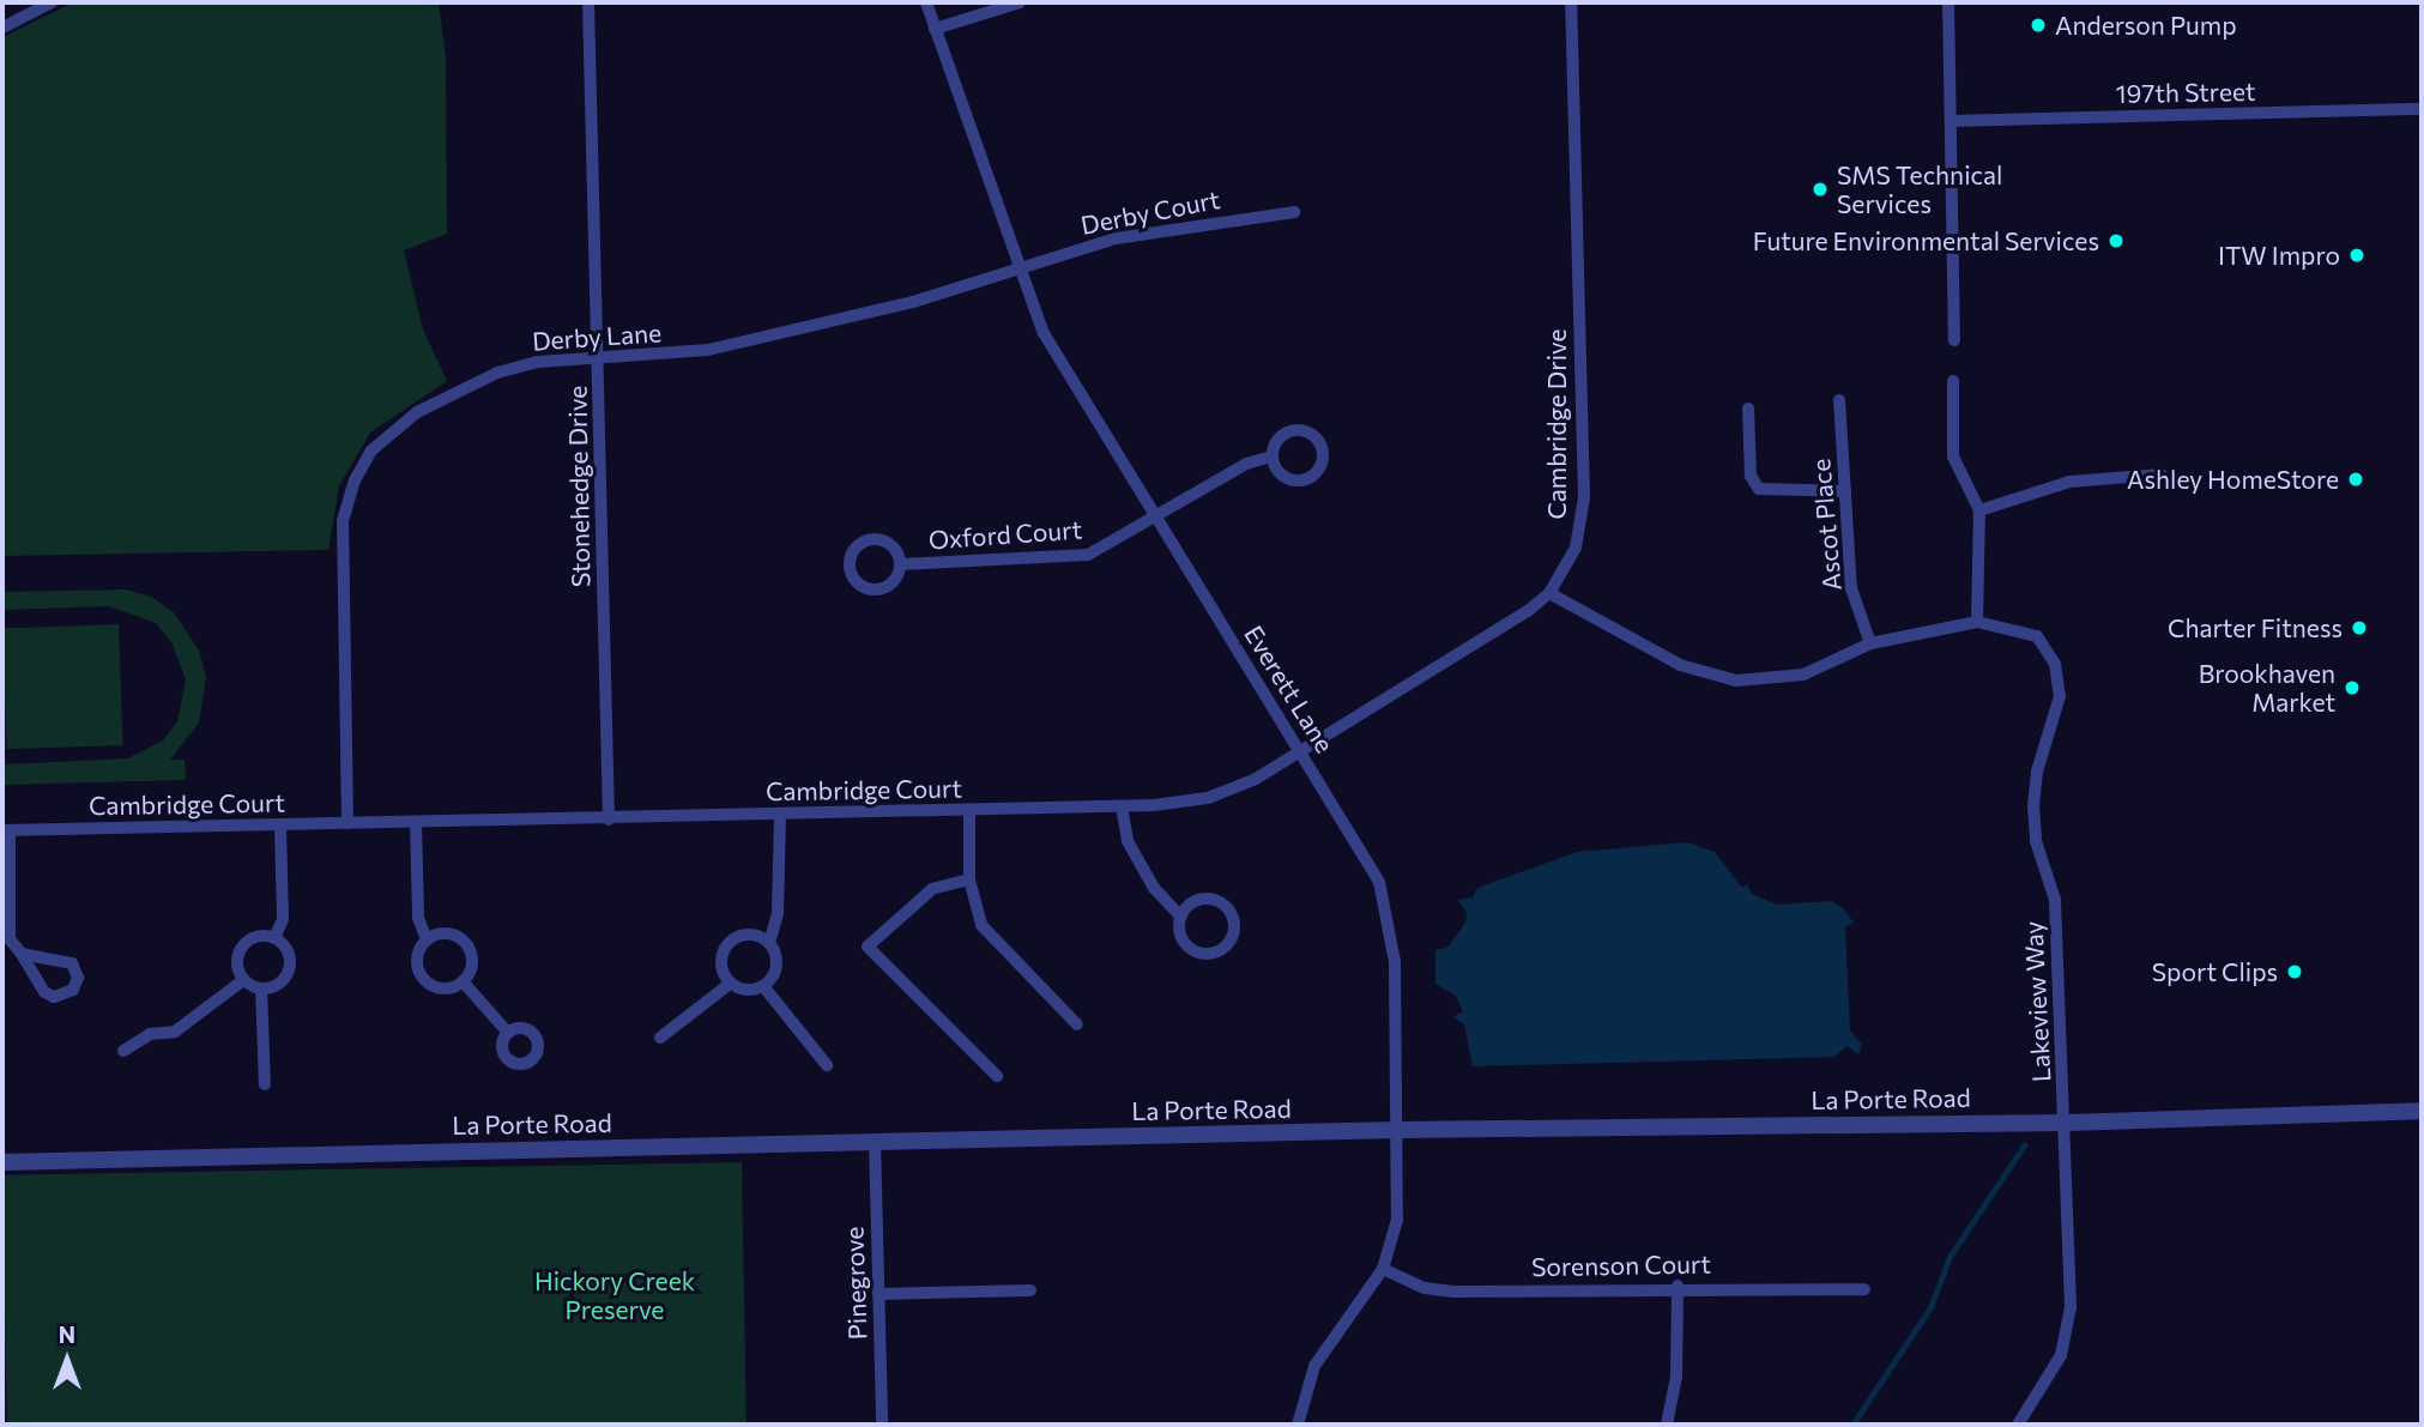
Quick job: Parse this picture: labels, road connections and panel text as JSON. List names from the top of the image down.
{
  "streets": {
    "street": [
      "197th Street",
      "Derby Court",
      "Derby Lane",
      "Cambridge Drive",
      "Stonehedge Drive",
      "Ascot Place",
      "Oxford Court",
      "Everett Lane",
      "Cambridge Court",
      "Lakeview Way",
      "La Porte Road",
      "Sorenson Court",
      "Pinegrove"
    ]
  },
  "crossings": [
    ["Derby Court", "Derby Lane"],
    ["Derby Court", "Everett Lane"],
    ["Derby Lane", "Stonehedge Drive"],
    ["Derby Lane", "Everett Lane"],
    ["Derby Lane", "Cambridge Court"],
    ["Cambridge Drive", "Everett Lane"],
    ["Cambridge Drive", "Cambridge Court"],
    ["Stonehedge Drive", "Cambridge Court"],
    ["Oxford Court", "Everett Lane"],
    ["Everett Lane", "Cambridge Court"],
    ["Everett Lane", "La Porte Road"],
    ["Everett Lane", "Sorenson Court"],
    ["Lakeview Way", "La Porte Road"],
    ["La Porte Road", "Pinegrove"]
  ],
  "parks": ["Hickory Creek Preserve"],
  "places": [
    "Anderson Pump",
    "SMS Technical Services",
    "Future Environmental Services",
    "ITW Impro",
    "Ashley HomeStore",
    "Charter Fitness",
    "Brookhaven Market",
    "Sport Clips"
  ],
  "north": "top"
}
